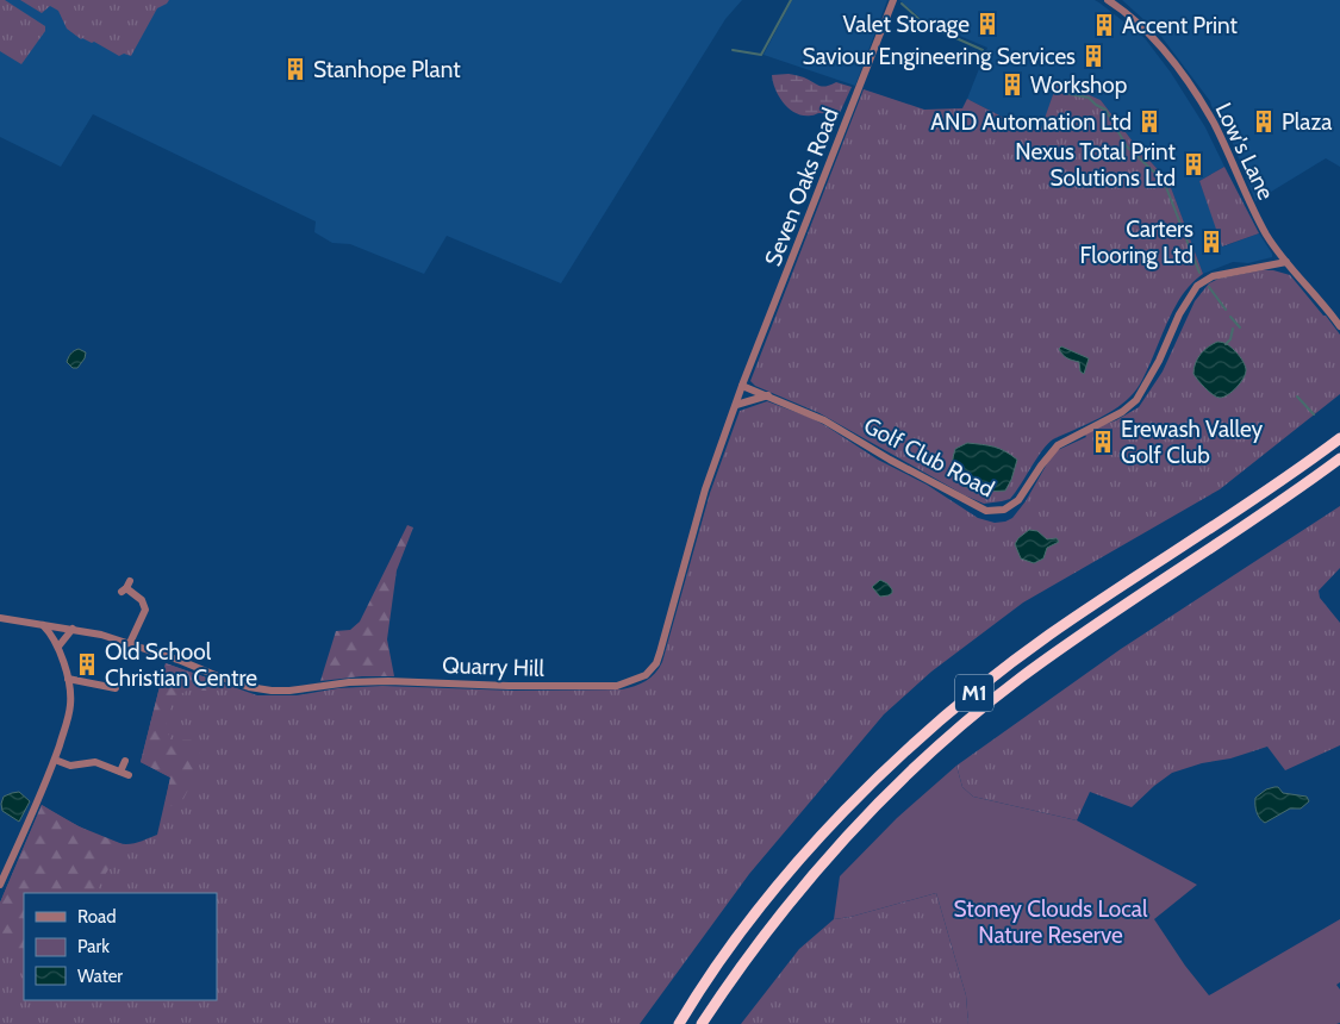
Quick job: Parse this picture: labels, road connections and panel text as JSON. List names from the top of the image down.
{
  "streets": {
    "highway": ["M1"],
    "street": [
      "Low's Lane",
      "Seven Oaks Road",
      "Golf Club Road",
      "Quarry Hill"
    ]
  },
  "crossings": [
    ["Low's Lane", "Golf Club Road"],
    ["Seven Oaks Road", "Golf Club Road"],
    ["Seven Oaks Road", "Quarry Hill"],
    ["Golf Club Road", "Quarry Hill"]
  ],
  "parks": ["Stoney Clouds Local Nature Reserve"],
  "places": {
    "building": [
      "Valet Storage",
      "Accent Print",
      "Saviour Engineering Services",
      "Stanhope Plant",
      "Workshop",
      "AND Automation Ltd",
      "Plaza",
      "Nexus Total Print Solutions Ltd",
      "Carters Flooring Ltd",
      "Erewash Valley Golf Club",
      "Old School Christian Centre"
    ]
  },
  "legend": ["Road", "Park", "Water"]
}
